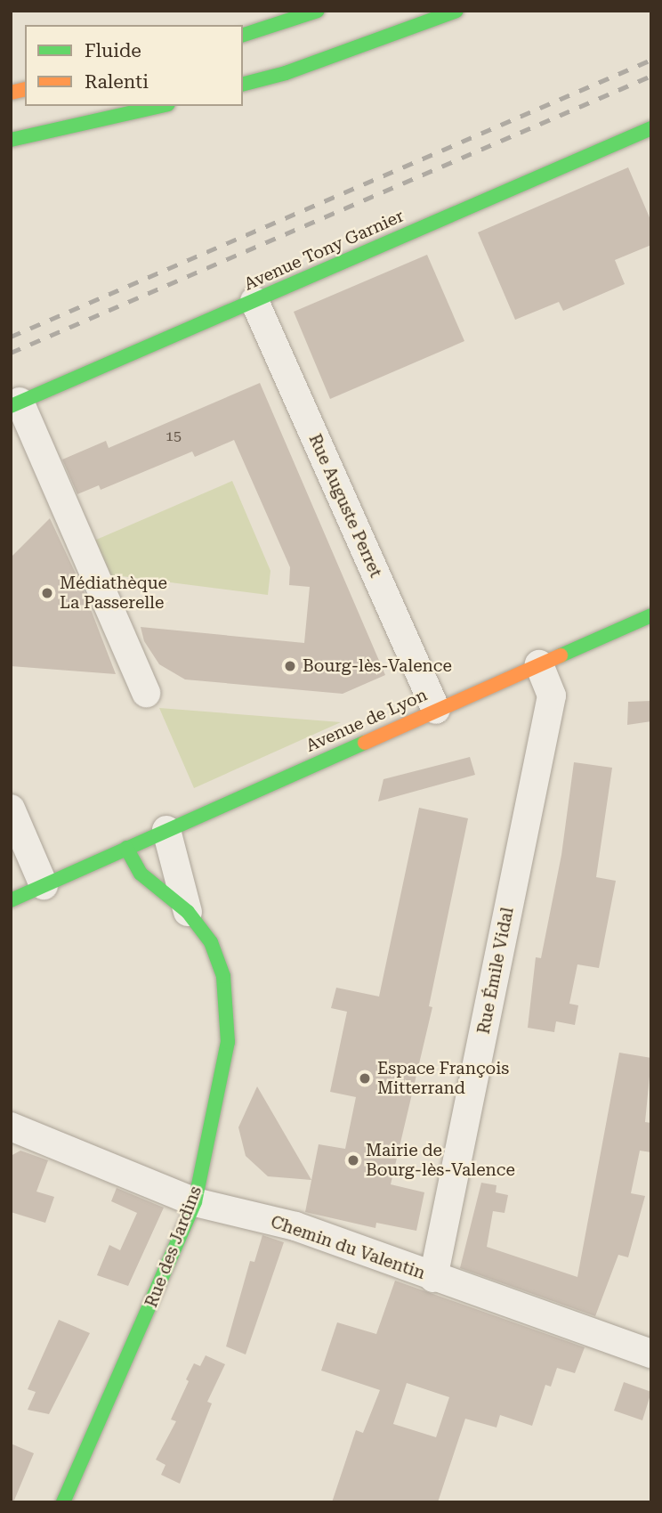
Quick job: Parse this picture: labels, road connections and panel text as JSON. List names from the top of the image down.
{
  "streets": {
    "main road": ["Avenue Tony Garnier", "Avenue de Lyon", "Rue des Jardins"],
    "street": ["Rue Auguste Perret", "Rue Émile Vidal", "Chemin du Valentin"]
  },
  "crossings": [
    ["Avenue Tony Garnier", "Rue Auguste Perret"],
    ["Rue Auguste Perret", "Avenue de Lyon"],
    ["Avenue de Lyon", "Rue Émile Vidal"],
    ["Avenue de Lyon", "Rue des Jardins"],
    ["Rue Émile Vidal", "Chemin du Valentin"],
    ["Rue des Jardins", "Chemin du Valentin"]
  ],
  "places": [
    "Médiathèque La Passerelle",
    "Bourg-lès-Valence",
    "Espace François Mitterrand",
    "Mairie de Bourg-lès-Valence"
  ],
  "house_numbers": ["15"],
  "legend": ["Fluide", "Ralenti"]
}
